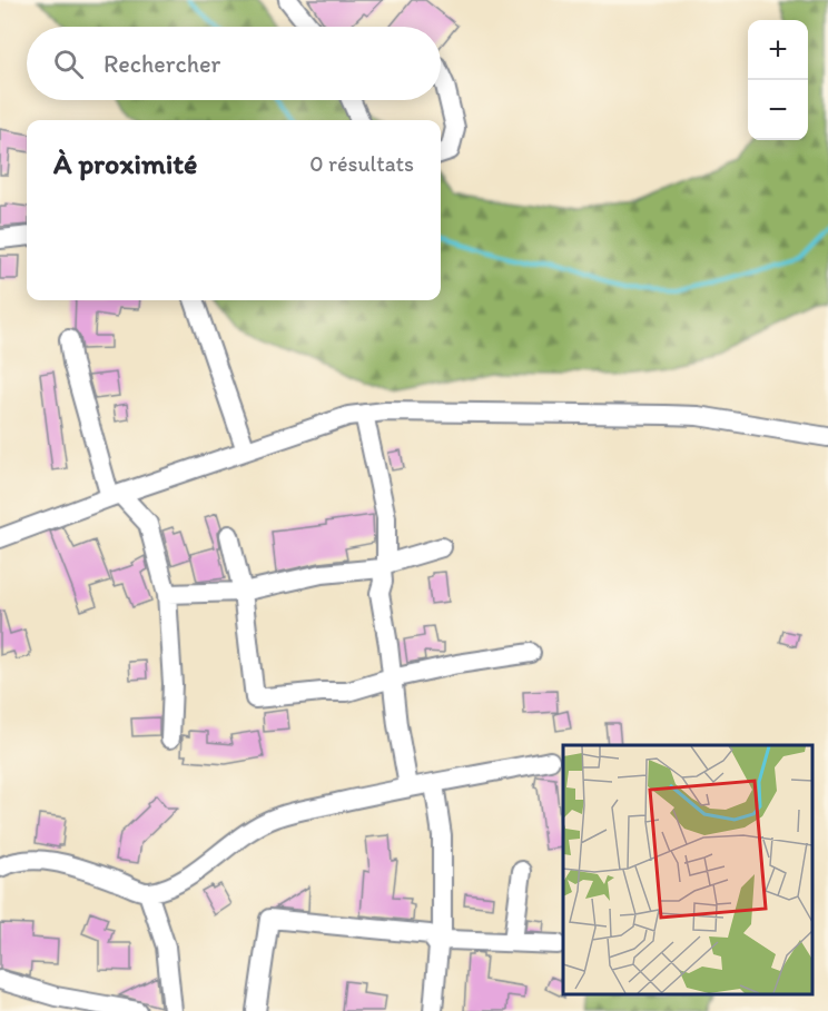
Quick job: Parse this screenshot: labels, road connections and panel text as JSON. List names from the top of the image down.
{
  "page": {
    "map_buttons": ["+", "−"],
    "search": "Rechercher",
    "heading": ["À proximité", "0 résultats"]
  }
}
